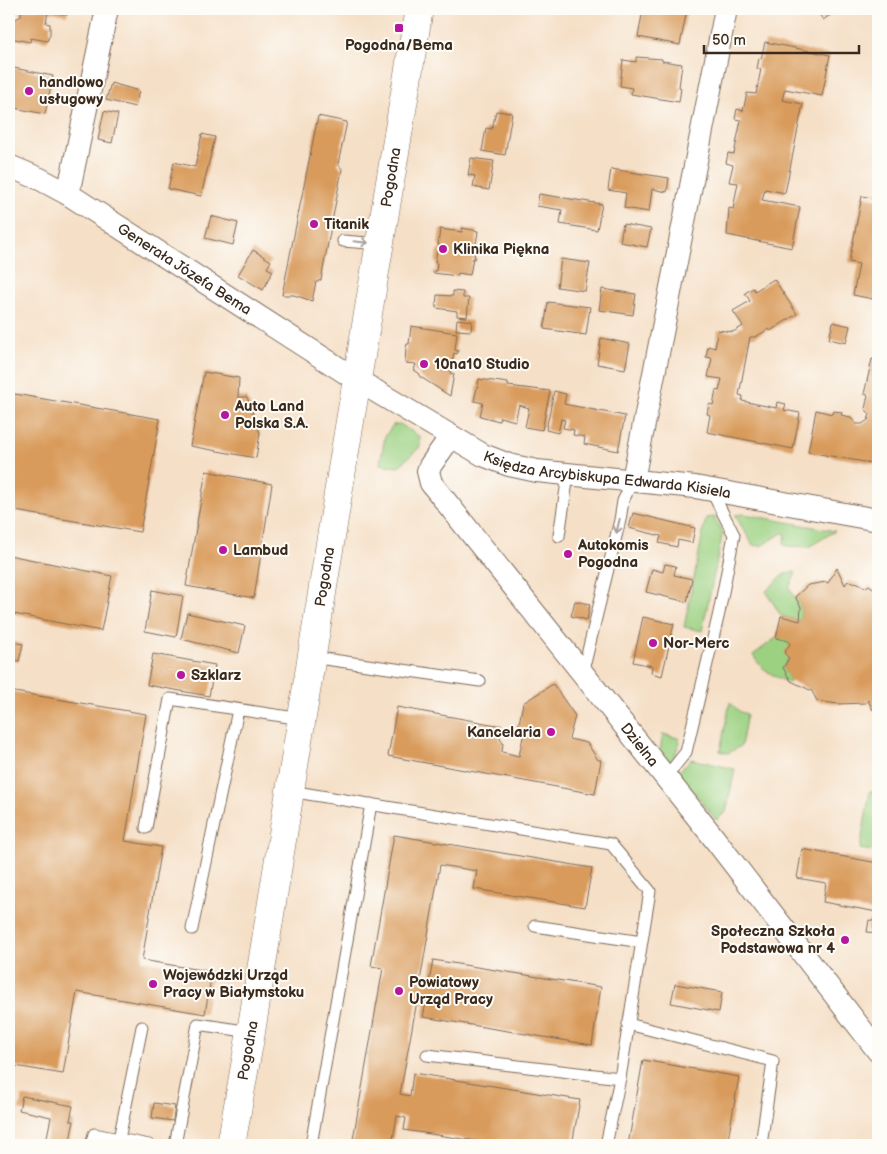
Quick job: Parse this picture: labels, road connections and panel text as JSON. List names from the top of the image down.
{
  "streets": {
    "street": [
      "Pogodna",
      "Generała Józefa Bema",
      "Księdza Arcybiskupa Edwarda Kisiela",
      "Dzielna"
    ]
  },
  "crossings": [
    ["Pogodna", "Generała Józefa Bema"],
    ["Pogodna", "Księdza Arcybiskupa Edwarda Kisiela"],
    ["Generała Józefa Bema", "Księdza Arcybiskupa Edwarda Kisiela"],
    ["Księdza Arcybiskupa Edwarda Kisiela", "Dzielna"]
  ],
  "places": {
    "transit": ["Pogodna/Bema"],
    "other": [
      "handlowo usługowy",
      "Titanik",
      "Klinika Piękna",
      "10na10 Studio",
      "Auto Land Polska S.A.",
      "Lambud",
      "Autokomis Pogodna",
      "Nor-Merc",
      "Szklarz",
      "Kancelaria",
      "Społeczna Szkoła Podstawowa nr 4",
      "Wojewódzki Urząd Pracy w Białymstoku",
      "Powiatowy Urząd Pracy"
    ]
  },
  "scale_bar": "50 m"
}
